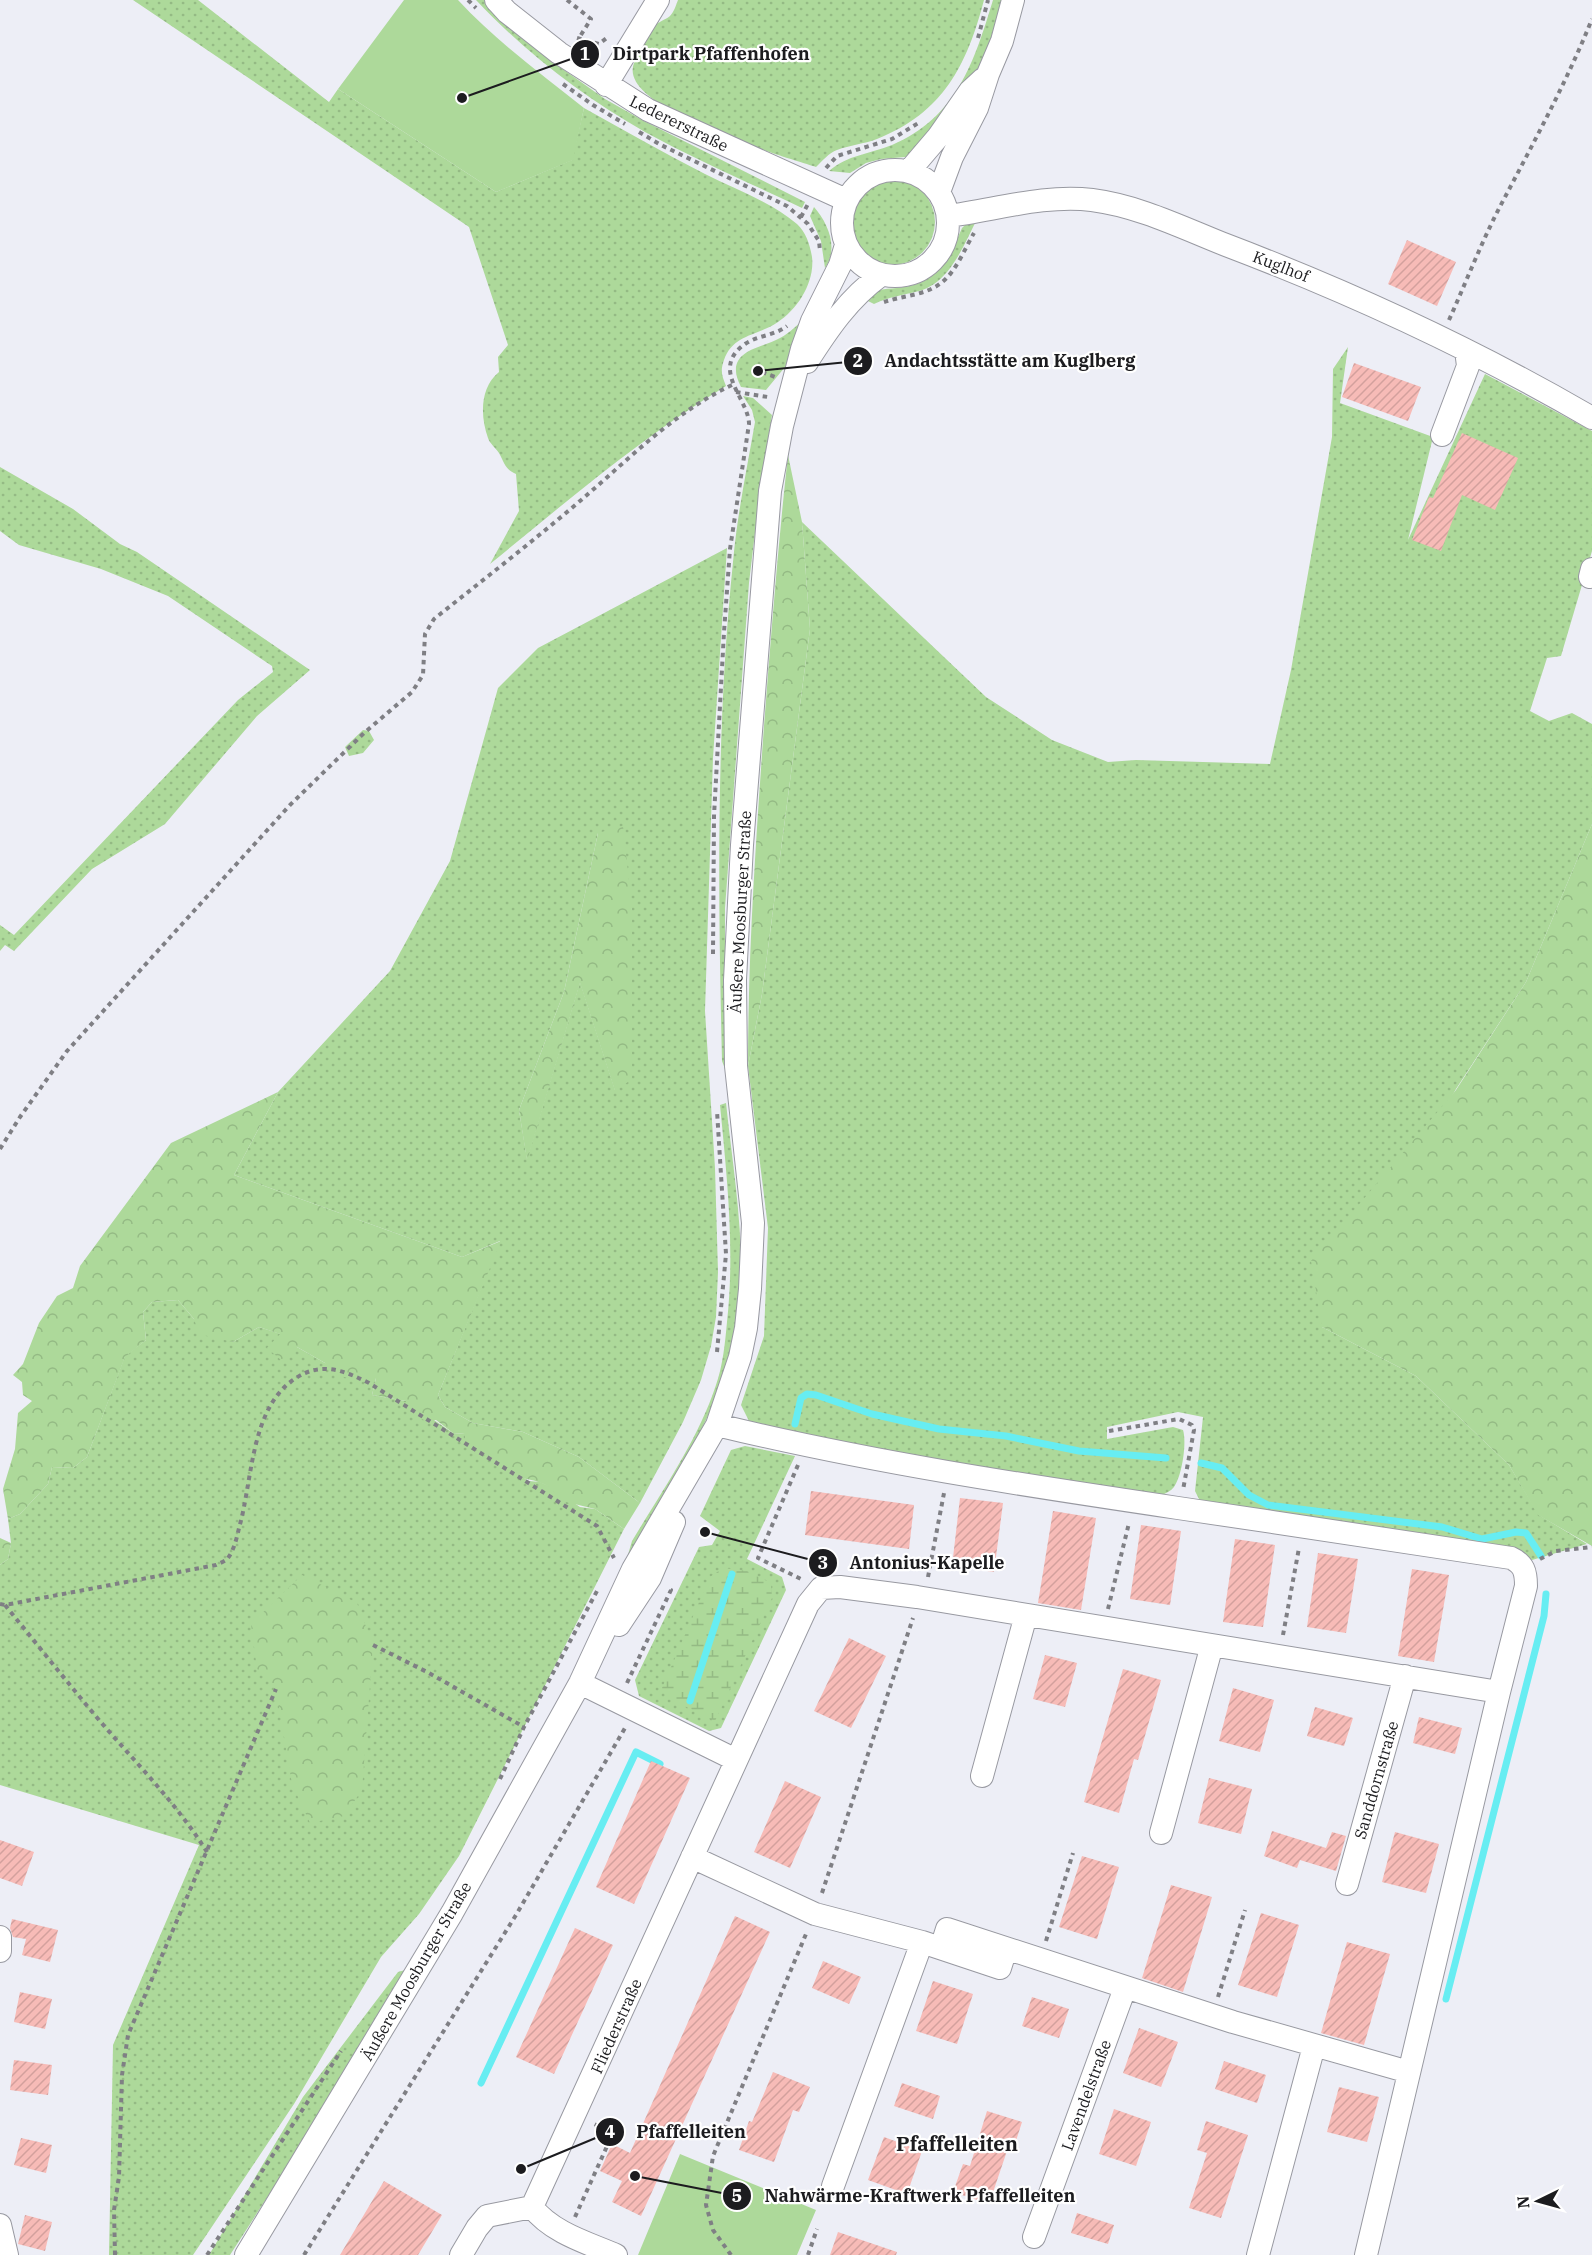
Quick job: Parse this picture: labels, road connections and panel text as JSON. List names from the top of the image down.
{
  "streets": {
    "street": [
      "Ledererstraße",
      "Kuglhof",
      "Äußere Moosburger Straße",
      "Sanddornstraße",
      "Fliederstraße",
      "Lavendelstraße"
    ]
  },
  "crossings": [
    ["Ledererstraße", "Kuglhof"],
    ["Ledererstraße", "Äußere Moosburger Straße"],
    ["Kuglhof", "Äußere Moosburger Straße"]
  ],
  "districts": ["Pfaffelleiten"],
  "places": [
    "Dirtpark Pfaffenhofen",
    "Andachtsstätte am Kuglberg",
    "Antonius-Kapelle",
    "Pfaffelleiten",
    "Nahwärme-Kraftwerk Pfaffelleiten"
  ],
  "north": "left"
}
